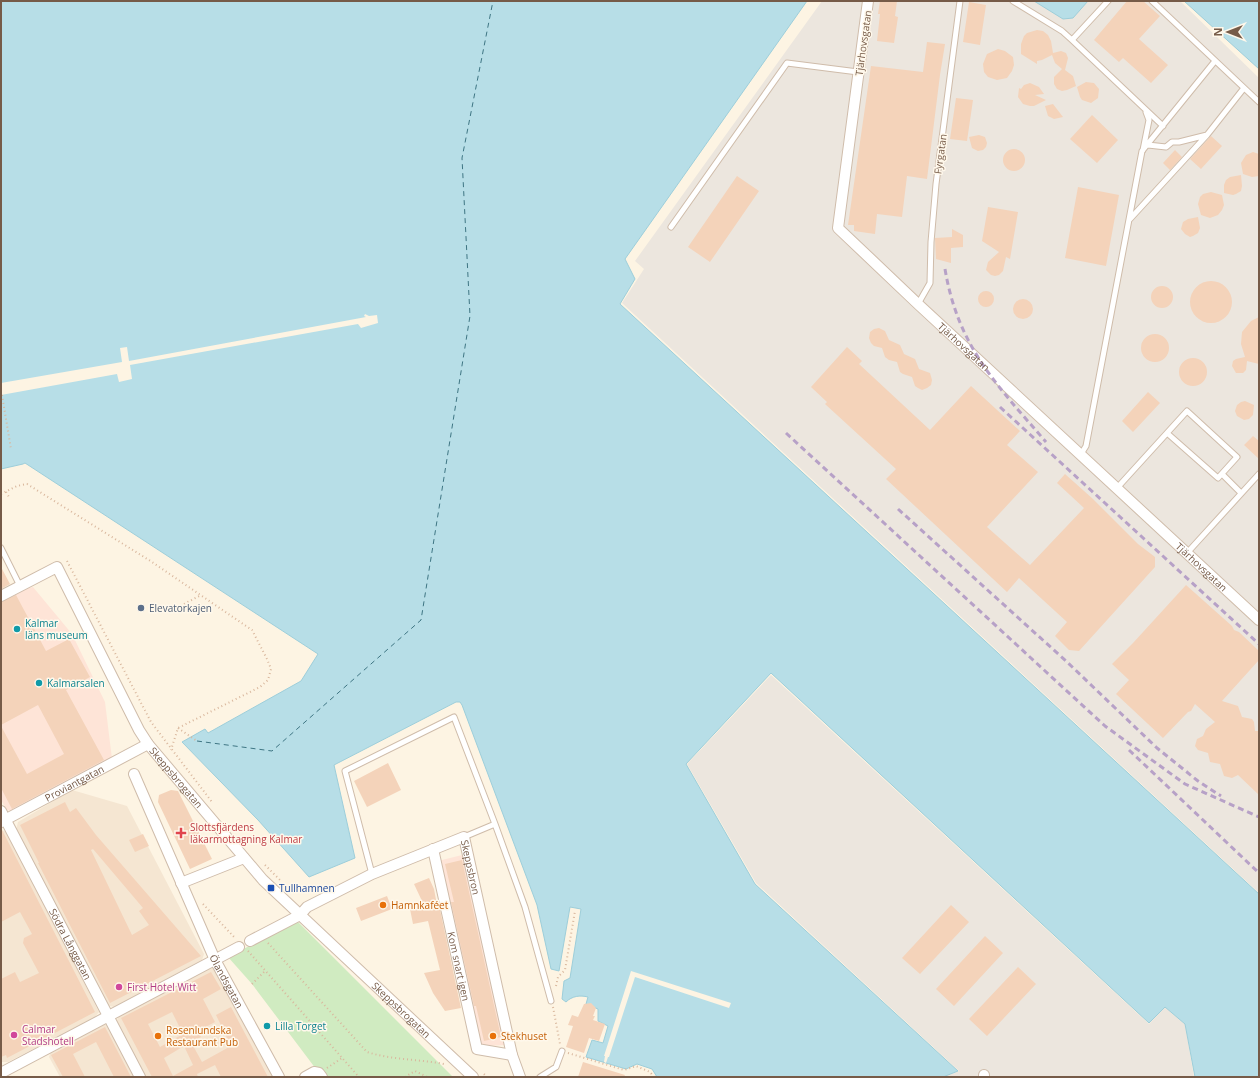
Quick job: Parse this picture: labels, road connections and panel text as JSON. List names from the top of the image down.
{
  "streets": {
    "street": [
      "Tjärhovsgatan",
      "Skeppsbrogatan",
      "Proviantgatan",
      "Skeppsbron",
      "Södra Långgatan",
      "Kom snart igen",
      "Ölandsgatan"
    ],
    "lane": ["Fyrgatan"]
  },
  "crossings": [
    ["Tjärhovsgatan", "Fyrgatan"],
    ["Skeppsbrogatan", "Proviantgatan"],
    ["Skeppsbrogatan", "Skeppsbron"],
    ["Proviantgatan", "Södra Långgatan"],
    ["Skeppsbron", "Södra Långgatan"],
    ["Skeppsbron", "Kom snart igen"],
    ["Skeppsbron", "Ölandsgatan"]
  ],
  "places": {
    "other": [
      "Elevatorkajen",
      "Kalmar läns museum",
      "Kalmarsalen",
      "Hamnkaféet",
      "First Hotel Witt",
      "Lilla Torget",
      "Calmar Stadshotell",
      "Rosenlundska Restaurant Pub",
      "Stekhuset"
    ],
    "health": ["Slottsfjärdens läkarmottagning Kalmar"],
    "transit": ["Tullhamnen"]
  },
  "north": "left"
}
